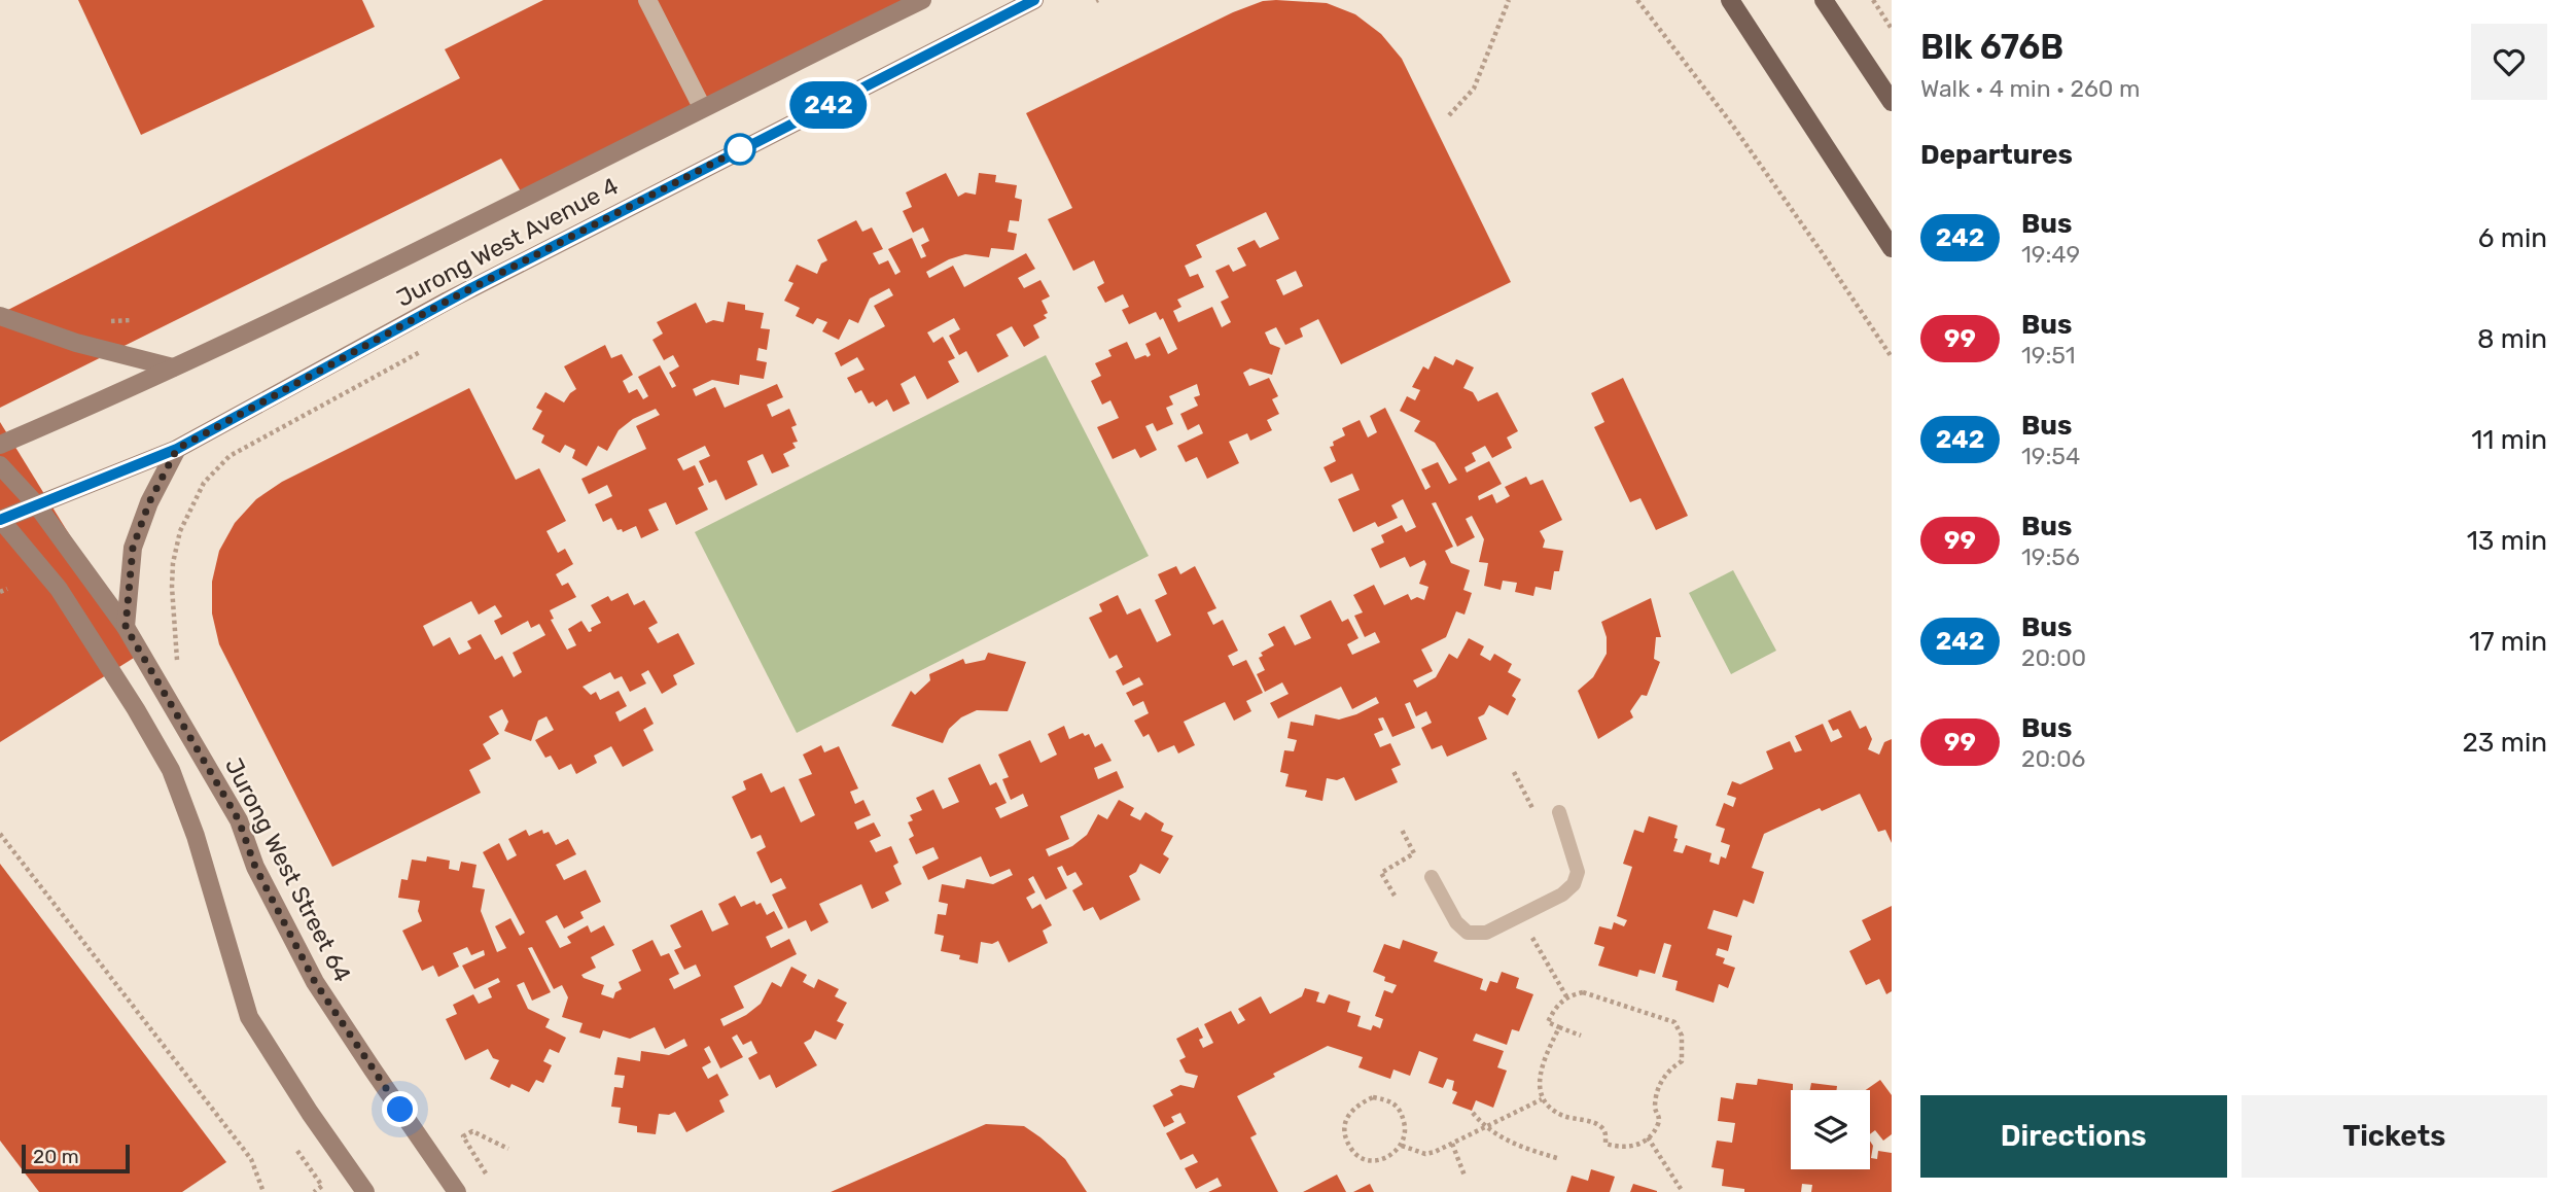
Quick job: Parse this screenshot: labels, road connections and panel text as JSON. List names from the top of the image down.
{
  "streets": {
    "main road": ["Jurong West Avenue 4", "Jurong West Street 64"]
  },
  "crossings": [
    ["Jurong West Avenue 4", "Jurong West Street 64"]
  ],
  "lines": ["bus line 242"],
  "scale_bar": "20 m",
  "page": {
    "on_map": "242",
    "heading": [
      ["Blk 676B", "Walk · 4 min · 260 m"],
      "Departures"
    ],
    "list": [
      {
        "mark": "242",
        "name": "Bus",
        "note": "19:49",
        "value": "6 min"
      },
      {
        "mark": "99",
        "name": "Bus",
        "note": "19:51",
        "value": "8 min"
      },
      {
        "mark": "242",
        "name": "Bus",
        "note": "19:54",
        "value": "11 min"
      },
      {
        "mark": "99",
        "name": "Bus",
        "note": "19:56",
        "value": "13 min"
      },
      {
        "mark": "242",
        "name": "Bus",
        "note": "20:00",
        "value": "17 min"
      },
      {
        "mark": "99",
        "name": "Bus",
        "note": "20:06",
        "value": "23 min"
      }
    ],
    "buttons": ["Directions", "Tickets"],
    "scale": "20 m"
  }
}
